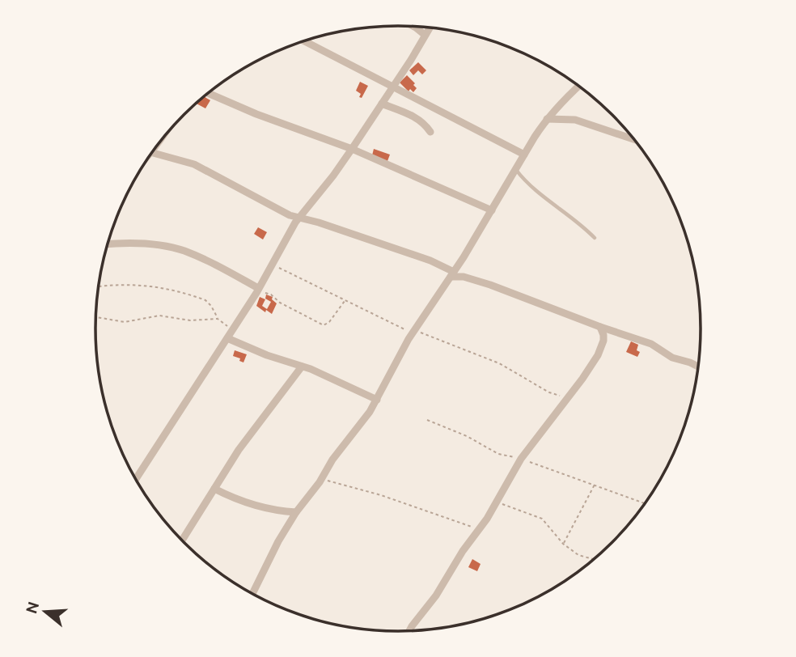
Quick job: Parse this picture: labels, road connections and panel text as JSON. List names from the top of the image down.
{
  "north": "left"
}
